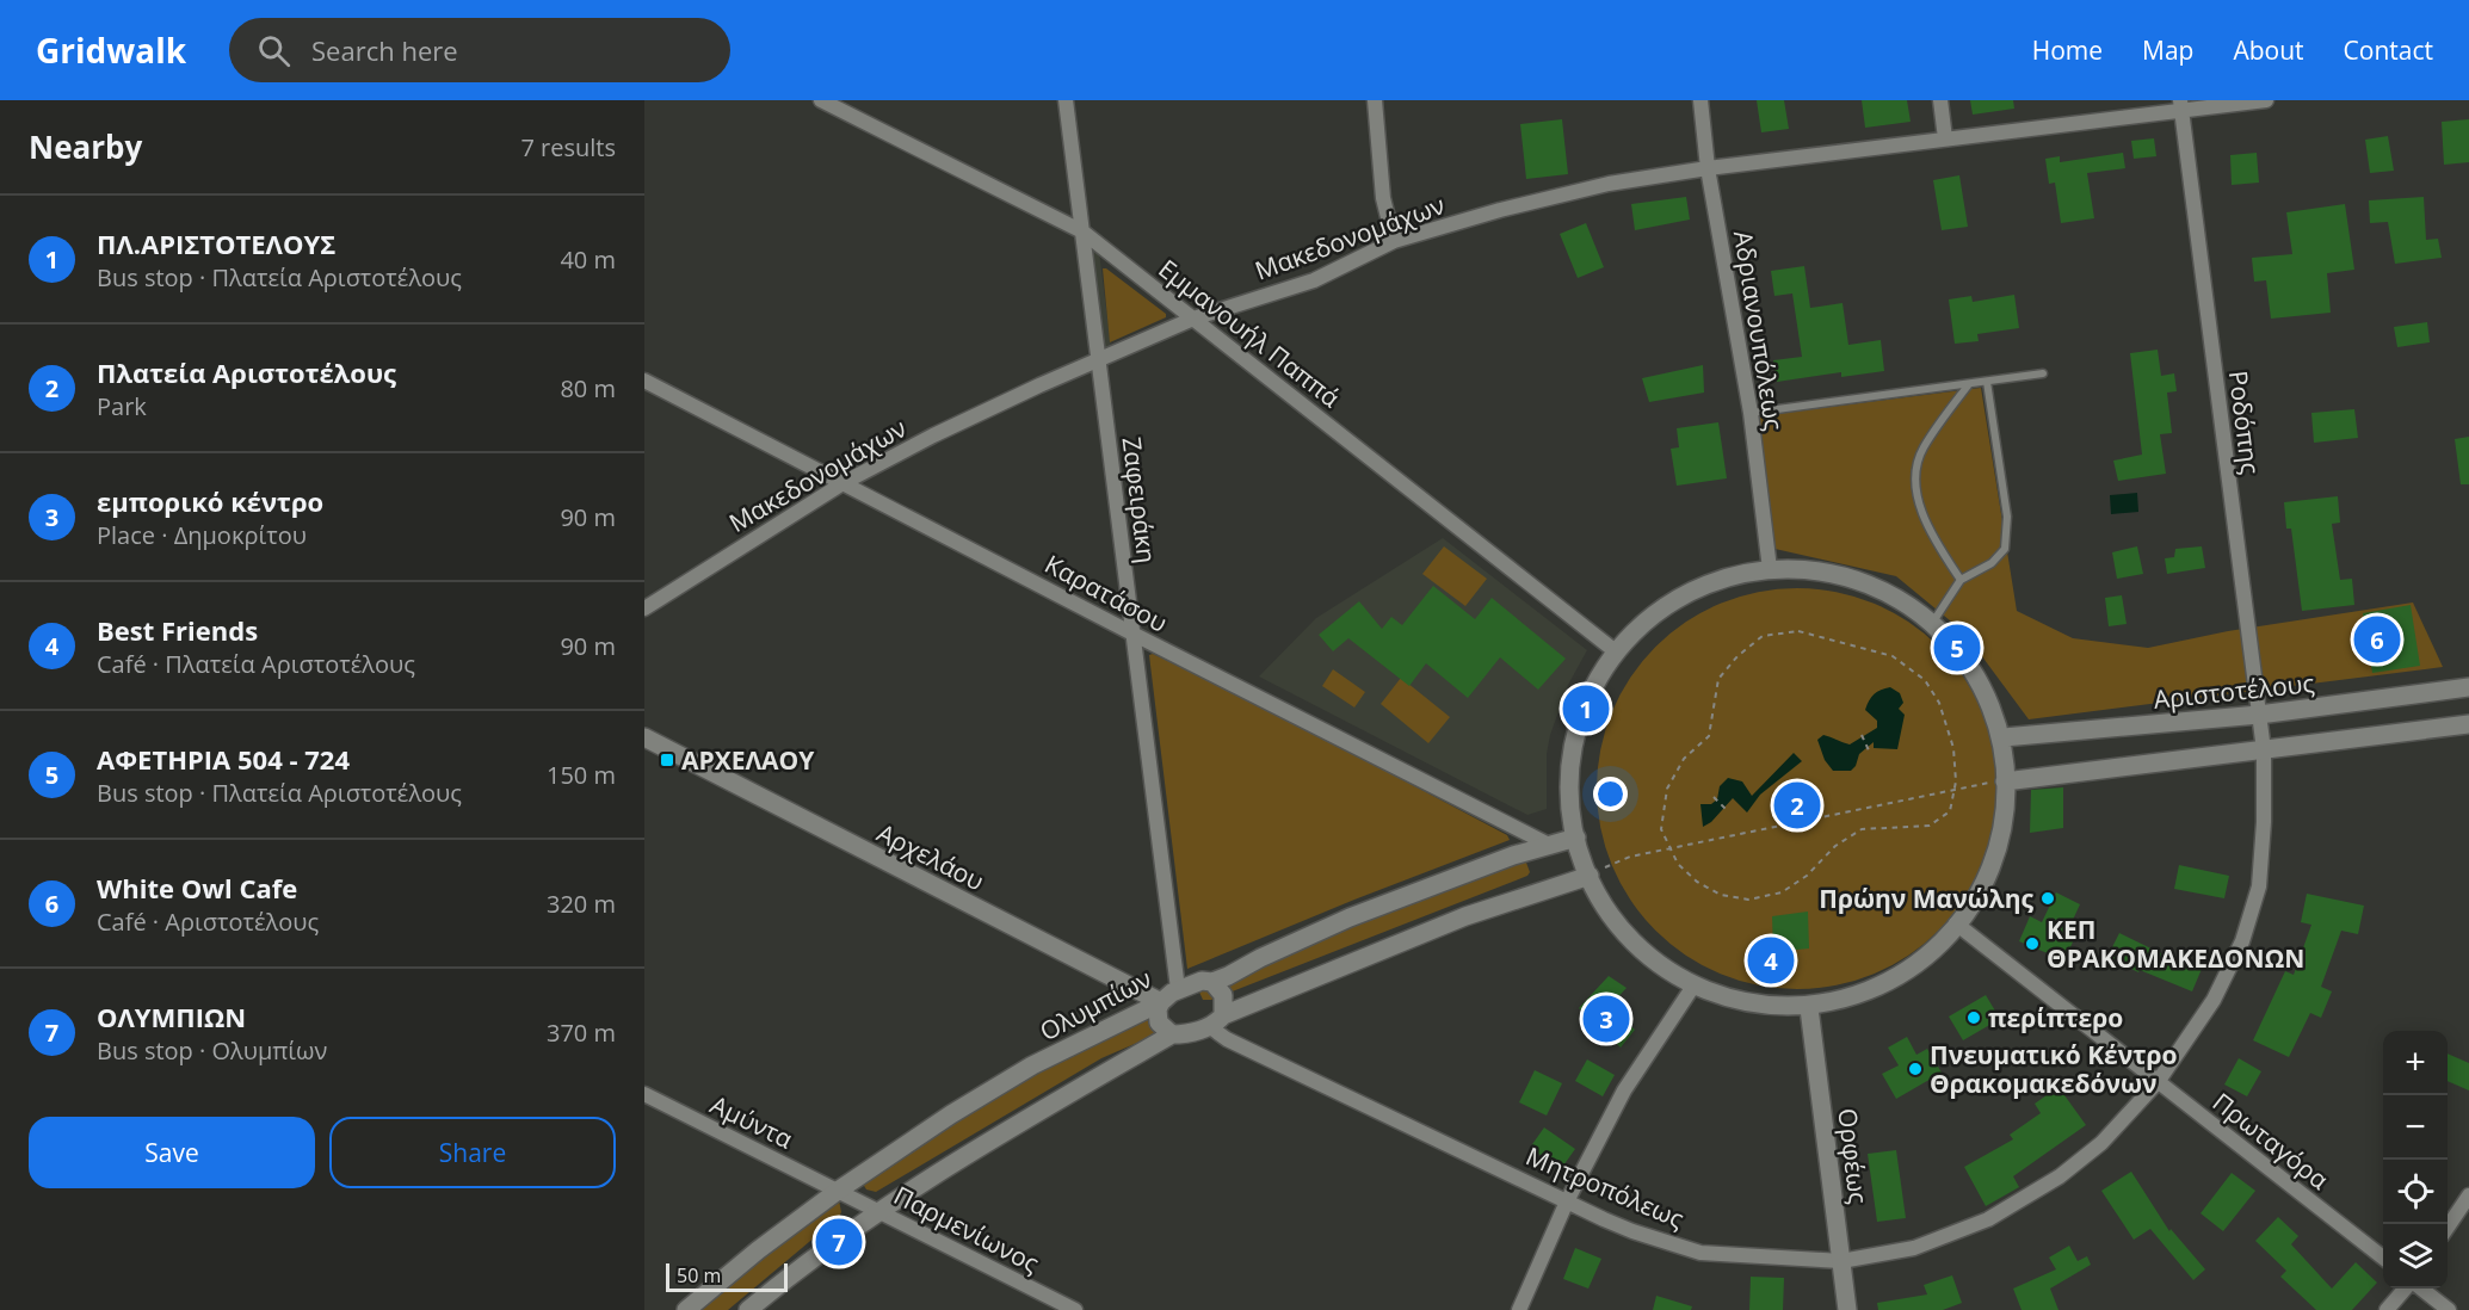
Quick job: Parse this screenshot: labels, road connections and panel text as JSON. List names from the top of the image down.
{
  "streets": {
    "street": [
      "Μακεδονομάχων",
      "Αδριανουπόλεως",
      "Εμμανουήλ Παππά",
      "Ροδόπης",
      "Ζαφειράκη",
      "Καρατάσου",
      "Αριστοτέλους",
      "Αρχελάου",
      "Ολυμπίων",
      "Αμύντα",
      "Πρωταγόρα",
      "Ορφέως",
      "Μητροπόλεως",
      "Παρμενίωνος"
    ]
  },
  "crossings": [
    ["Μακεδονομάχων", "Αδριανουπόλεως"],
    ["Μακεδονομάχων", "Εμμανουήλ Παππά"],
    ["Μακεδονομάχων", "Ροδόπης"],
    ["Μακεδονομάχων", "Ζαφειράκη"],
    ["Μακεδονομάχων", "Καρατάσου"],
    ["Εμμανουήλ Παππά", "Ζαφειράκη"],
    ["Ροδόπης", "Αριστοτέλους"],
    ["Ροδόπης", "Μητροπόλεως"],
    ["Ζαφειράκη", "Καρατάσου"],
    ["Ζαφειράκη", "Αρχελάου"],
    ["Ζαφειράκη", "Ολυμπίων"],
    ["Ζαφειράκη", "Μητροπόλεως"],
    ["Καρατάσου", "Ολυμπίων"],
    ["Αρχελάου", "Ολυμπίων"],
    ["Αρχελάου", "Μητροπόλεως"],
    ["Ολυμπίων", "Αμύντα"],
    ["Ολυμπίων", "Μητροπόλεως"],
    ["Ολυμπίων", "Παρμενίωνος"],
    ["Αμύντα", "Παρμενίωνος"],
    ["Πρωταγόρα", "Μητροπόλεως"],
    ["Ορφέως", "Μητροπόλεως"]
  ],
  "places": {
    "transit": ["ΑΡΧΕΛΑΟΥ"],
    "other": [
      "Πρώην Μανώλης",
      "ΚΕΠ ΘΡΑΚΟΜΑΚΕΔΟΝΩΝ",
      "περίπτερο",
      "Πνευματικό Κέντρο Θρακομακεδόνων"
    ]
  },
  "scale_bar": "50 m",
  "page": {
    "header": "Gridwalk",
    "search": "Search here",
    "nav": [
      "Home",
      "Map",
      "About",
      "Contact"
    ],
    "heading": ["Nearby", "7 results"],
    "list": [
      {
        "mark": "1",
        "name": "ΠΛ.ΑΡΙΣΤΟΤΕΛΟΥΣ",
        "note": "Bus stop · Πλατεία Αριστοτέλους",
        "value": "40 m"
      },
      {
        "mark": "2",
        "name": "Πλατεία Αριστοτέλους",
        "note": "Park",
        "value": "80 m"
      },
      {
        "mark": "3",
        "name": "εμπορικό κέντρο",
        "note": "Place · Δημοκρίτου",
        "value": "90 m"
      },
      {
        "mark": "4",
        "name": "Best Friends",
        "note": "Café · Πλατεία Αριστοτέλους",
        "value": "90 m"
      },
      {
        "mark": "5",
        "name": "ΑΦΕΤΗΡΙΑ 504 - 724",
        "note": "Bus stop · Πλατεία Αριστοτέλους",
        "value": "150 m"
      },
      {
        "mark": "6",
        "name": "White Owl Cafe",
        "note": "Café · Αριστοτέλους",
        "value": "320 m"
      },
      {
        "mark": "7",
        "name": "ΟΛΥΜΠΙΩΝ",
        "note": "Bus stop · Ολυμπίων",
        "value": "370 m"
      }
    ],
    "pins": [
      "6",
      "5",
      "1",
      "2",
      "4",
      "3",
      "7"
    ],
    "map_buttons": ["+", "−"],
    "buttons": ["Save", "Share"],
    "scale": "50 m"
  }
}
